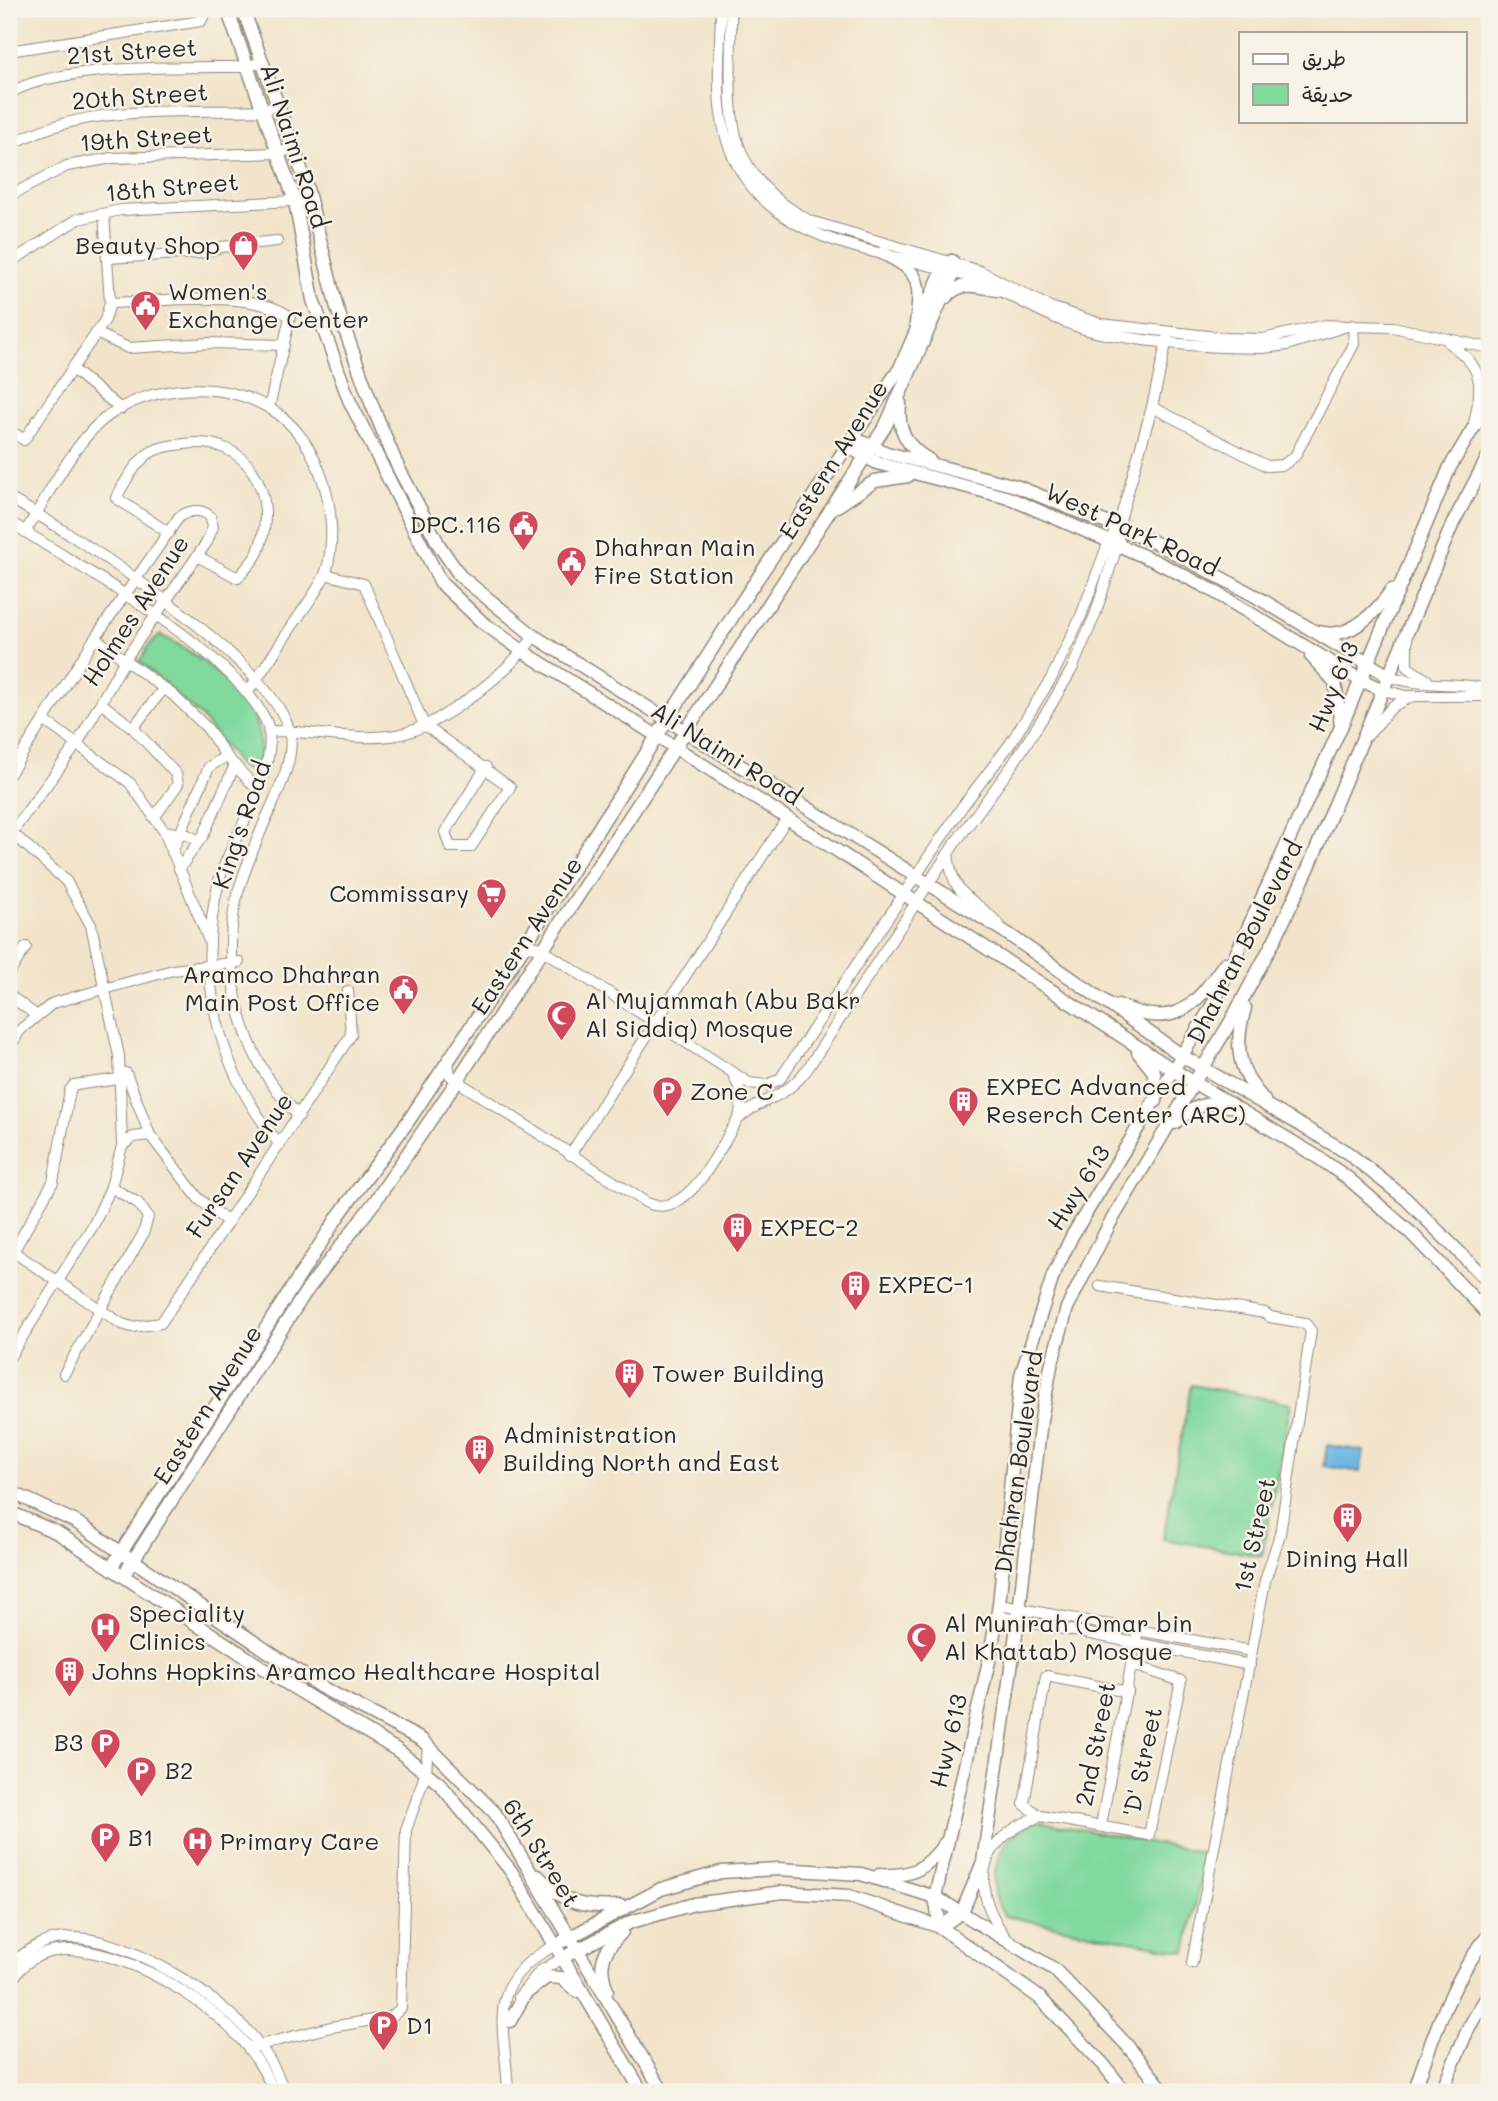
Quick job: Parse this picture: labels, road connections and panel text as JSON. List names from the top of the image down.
{
  "streets": {
    "main road": [
      "Ali Naimi Road",
      "Eastern Avenue",
      "West Park Road",
      "Hwy 613",
      "Dhahran Boulevard",
      "6th Street"
    ],
    "street": [
      "21st Street",
      "20th Street",
      "19th Street",
      "18th Street",
      "Holmes Avenue",
      "King's Road",
      "Fursan Avenue",
      "1st Street",
      "2nd Street",
      "'D' Street"
    ]
  },
  "crossings": [
    ["21st Street", "Ali Naimi Road"],
    ["20th Street", "Ali Naimi Road"],
    ["19th Street", "Ali Naimi Road"],
    ["Ali Naimi Road", "18th Street"],
    ["Ali Naimi Road", "Eastern Avenue"],
    ["Ali Naimi Road", "Hwy 613"],
    ["Ali Naimi Road", "Dhahran Boulevard"],
    ["Eastern Avenue", "West Park Road"],
    ["Eastern Avenue", "6th Street"],
    ["West Park Road", "Hwy 613"],
    ["West Park Road", "Dhahran Boulevard"],
    ["Holmes Avenue", "King's Road"],
    ["King's Road", "Fursan Avenue"],
    ["2nd Street", "'D' Street"]
  ],
  "places": {
    "shop": ["Beauty Shop"],
    "public building": [
      "Women's Exchange Center",
      "DPC.116",
      "Dhahran Main Fire Station",
      "Aramco Dhahran Main Post Office"
    ],
    "supermarket": ["Commissary"],
    "mosque": ["Al Mujammah (Abu Bakr Al Siddiq) Mosque", "Al Munirah (Omar bin Al Khattab) Mosque"],
    "parking": [
      "Zone C",
      "B3",
      "B2",
      "B1",
      "D1"
    ],
    "building": [
      "EXPEC Advanced Reserch Center (ARC)",
      "EXPEC-2",
      "EXPEC-1",
      "Tower Building",
      "Administration Building North and East",
      "Dining Hall",
      "Johns Hopkins Aramco Healthcare Hospital"
    ],
    "hospital": ["Speciality Clinics", "Primary Care"]
  },
  "legend": ["طريق", "حديقة"]
}
